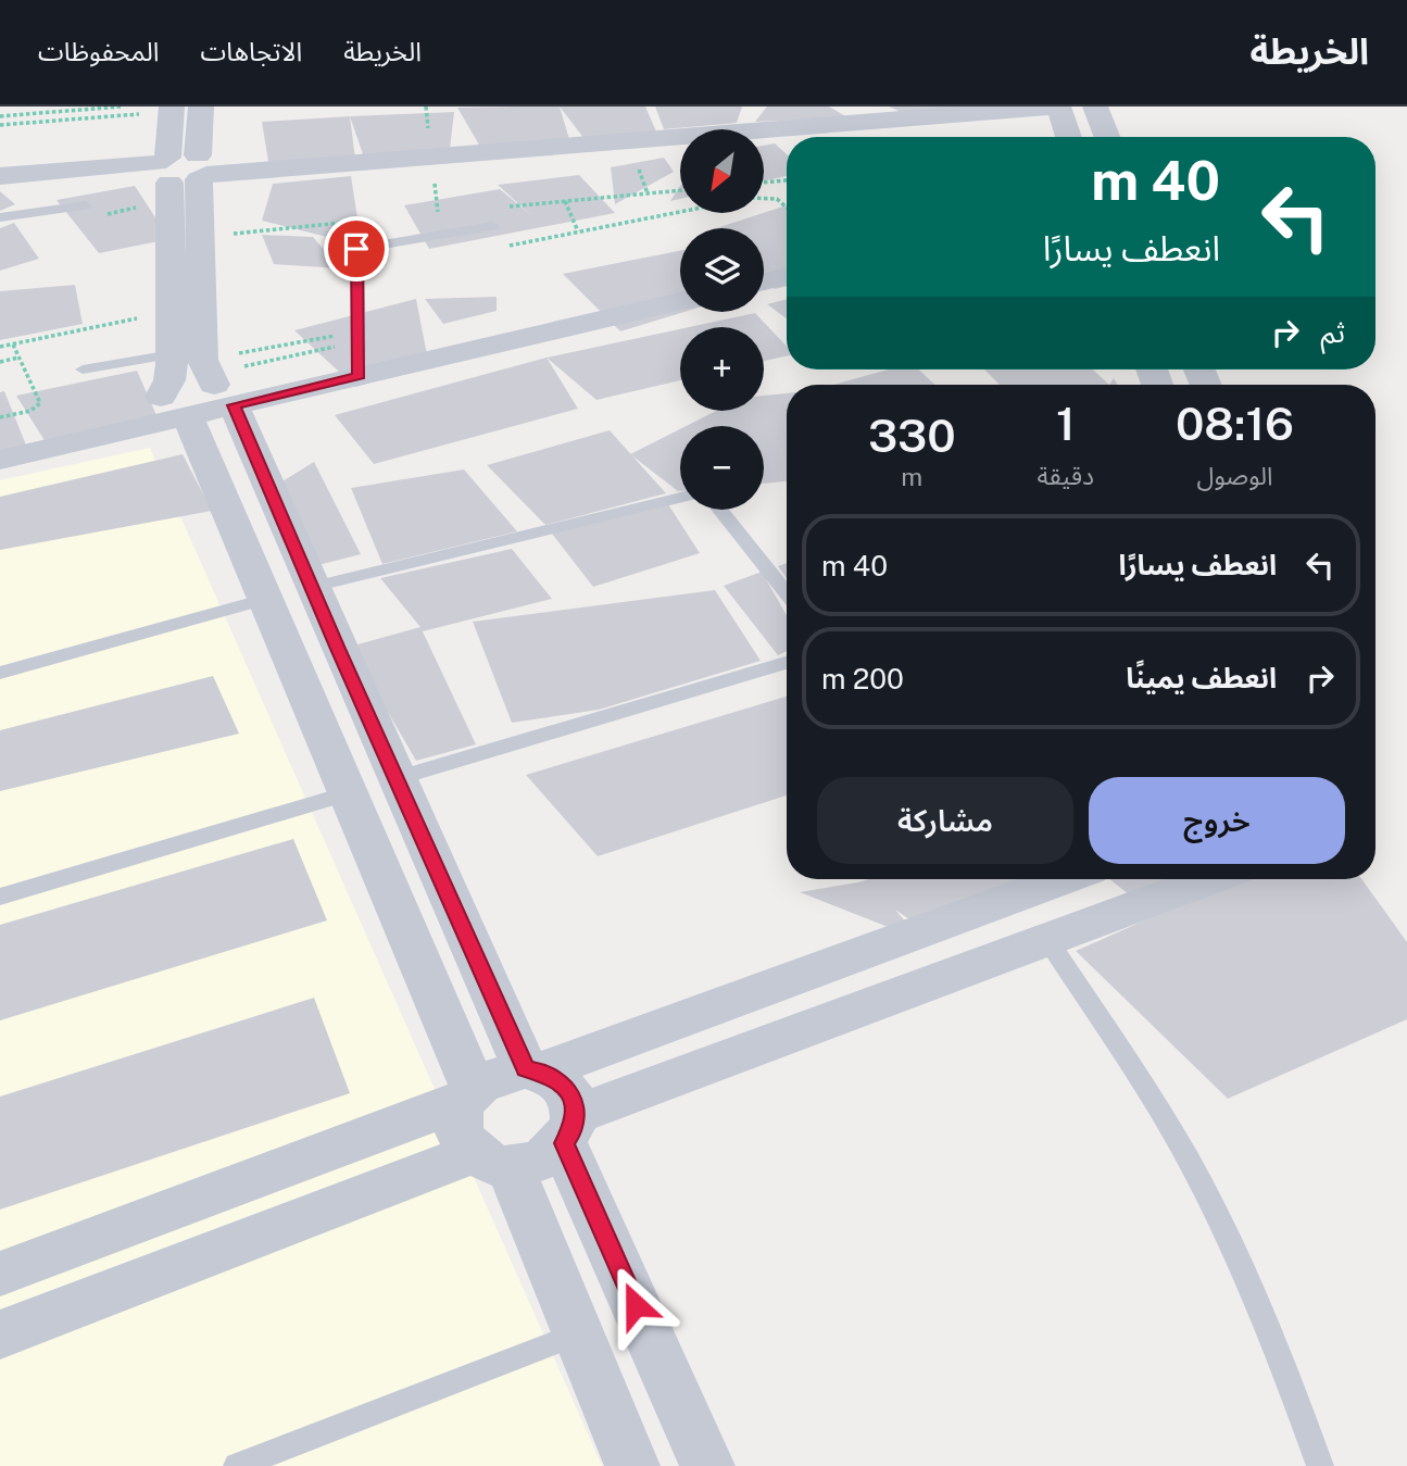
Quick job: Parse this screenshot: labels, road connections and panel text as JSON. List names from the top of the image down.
{
  "north": "bottom left",
  "page": {
    "header": "الخريطة",
    "nav": ["الخريطة", "الاتجاهات", "المحفوظات"],
    "map_buttons": ["+", "−"],
    "turn": ["40 m", "انعطف يسارًا"],
    "then": "ثم",
    "eta": [
      "08:16",
      "الوصول",
      "1",
      "دقيقة",
      "330",
      "m"
    ],
    "list": [
      {
        "name": "انعطف يسارًا",
        "value": "40 m"
      },
      {
        "name": "انعطف يمينًا",
        "value": "200 m"
      }
    ],
    "buttons": ["خروج", "مشاركة"]
  }
}
